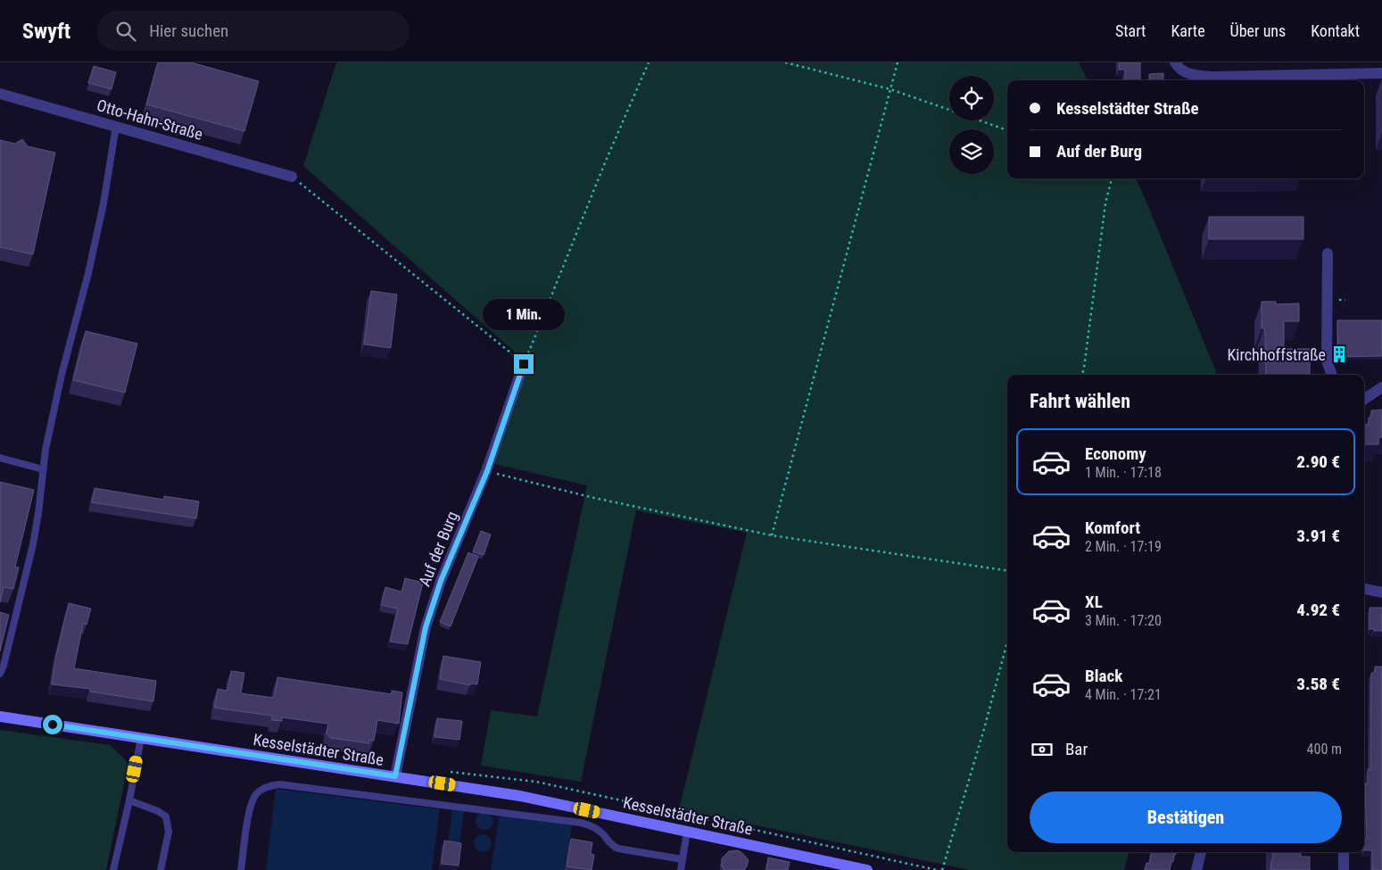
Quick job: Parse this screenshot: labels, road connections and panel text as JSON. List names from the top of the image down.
{
  "streets": {
    "main road": ["Kesselstädter Straße"],
    "street": ["Otto-Hahn-Straße", "Auf der Burg"]
  },
  "crossings": [
    ["Auf der Burg", "Kesselstädter Straße"]
  ],
  "places": {
    "building": ["Kirchhoffstraße"]
  },
  "page": {
    "header": "Swyft",
    "search": "Hier suchen",
    "nav": [
      "Start",
      "Karte",
      "Über uns",
      "Kontakt"
    ],
    "banner": ["Kesselstädter Straße", "Auf der Burg"],
    "bubble": "1 Min.",
    "heading": "Fahrt wählen",
    "list": [
      {
        "name": "Economy",
        "note": "1 Min. · 17:18",
        "value": "2.90 €"
      },
      {
        "name": "Komfort",
        "note": "2 Min. · 17:19",
        "value": "3.91 €"
      },
      {
        "name": "XL",
        "note": "3 Min. · 17:20",
        "value": "4.92 €"
      },
      {
        "name": "Black",
        "note": "4 Min. · 17:21",
        "value": "3.58 €"
      }
    ],
    "pay": ["Bar", "400 m"],
    "buttons": "Bestätigen"
  }
}
